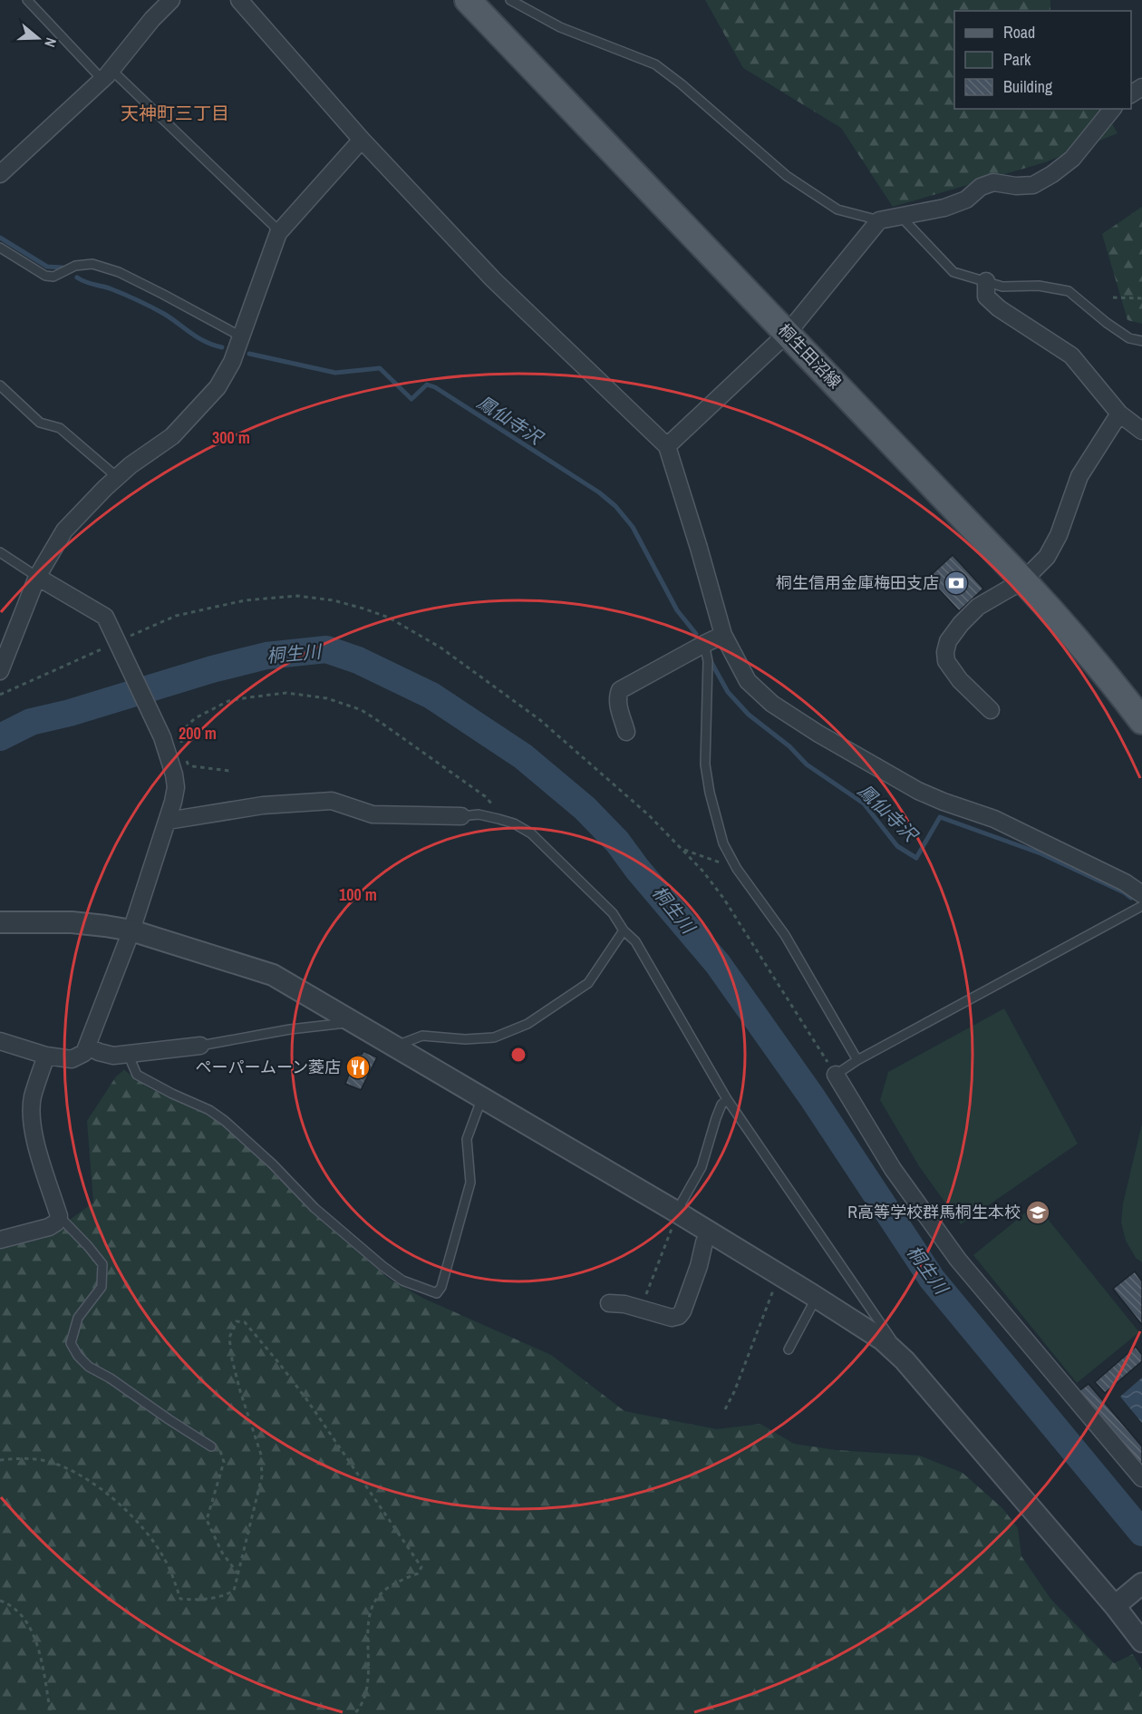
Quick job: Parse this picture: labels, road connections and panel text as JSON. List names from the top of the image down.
{
  "streets": {
    "main road": ["桐生田沼線"]
  },
  "districts": ["天神町三丁目"],
  "water": ["鳳仙寺沢", "桐生川"],
  "places": {
    "bank": ["桐生信用金庫梅田支店"],
    "restaurant": ["ペーパームーン菱店"],
    "school or university": ["R高等学校群馬桐生本校"]
  },
  "legend": ["Road", "Park", "Building"],
  "north": "right",
  "rings": ["300 m", "200 m", "100 m"]
}
